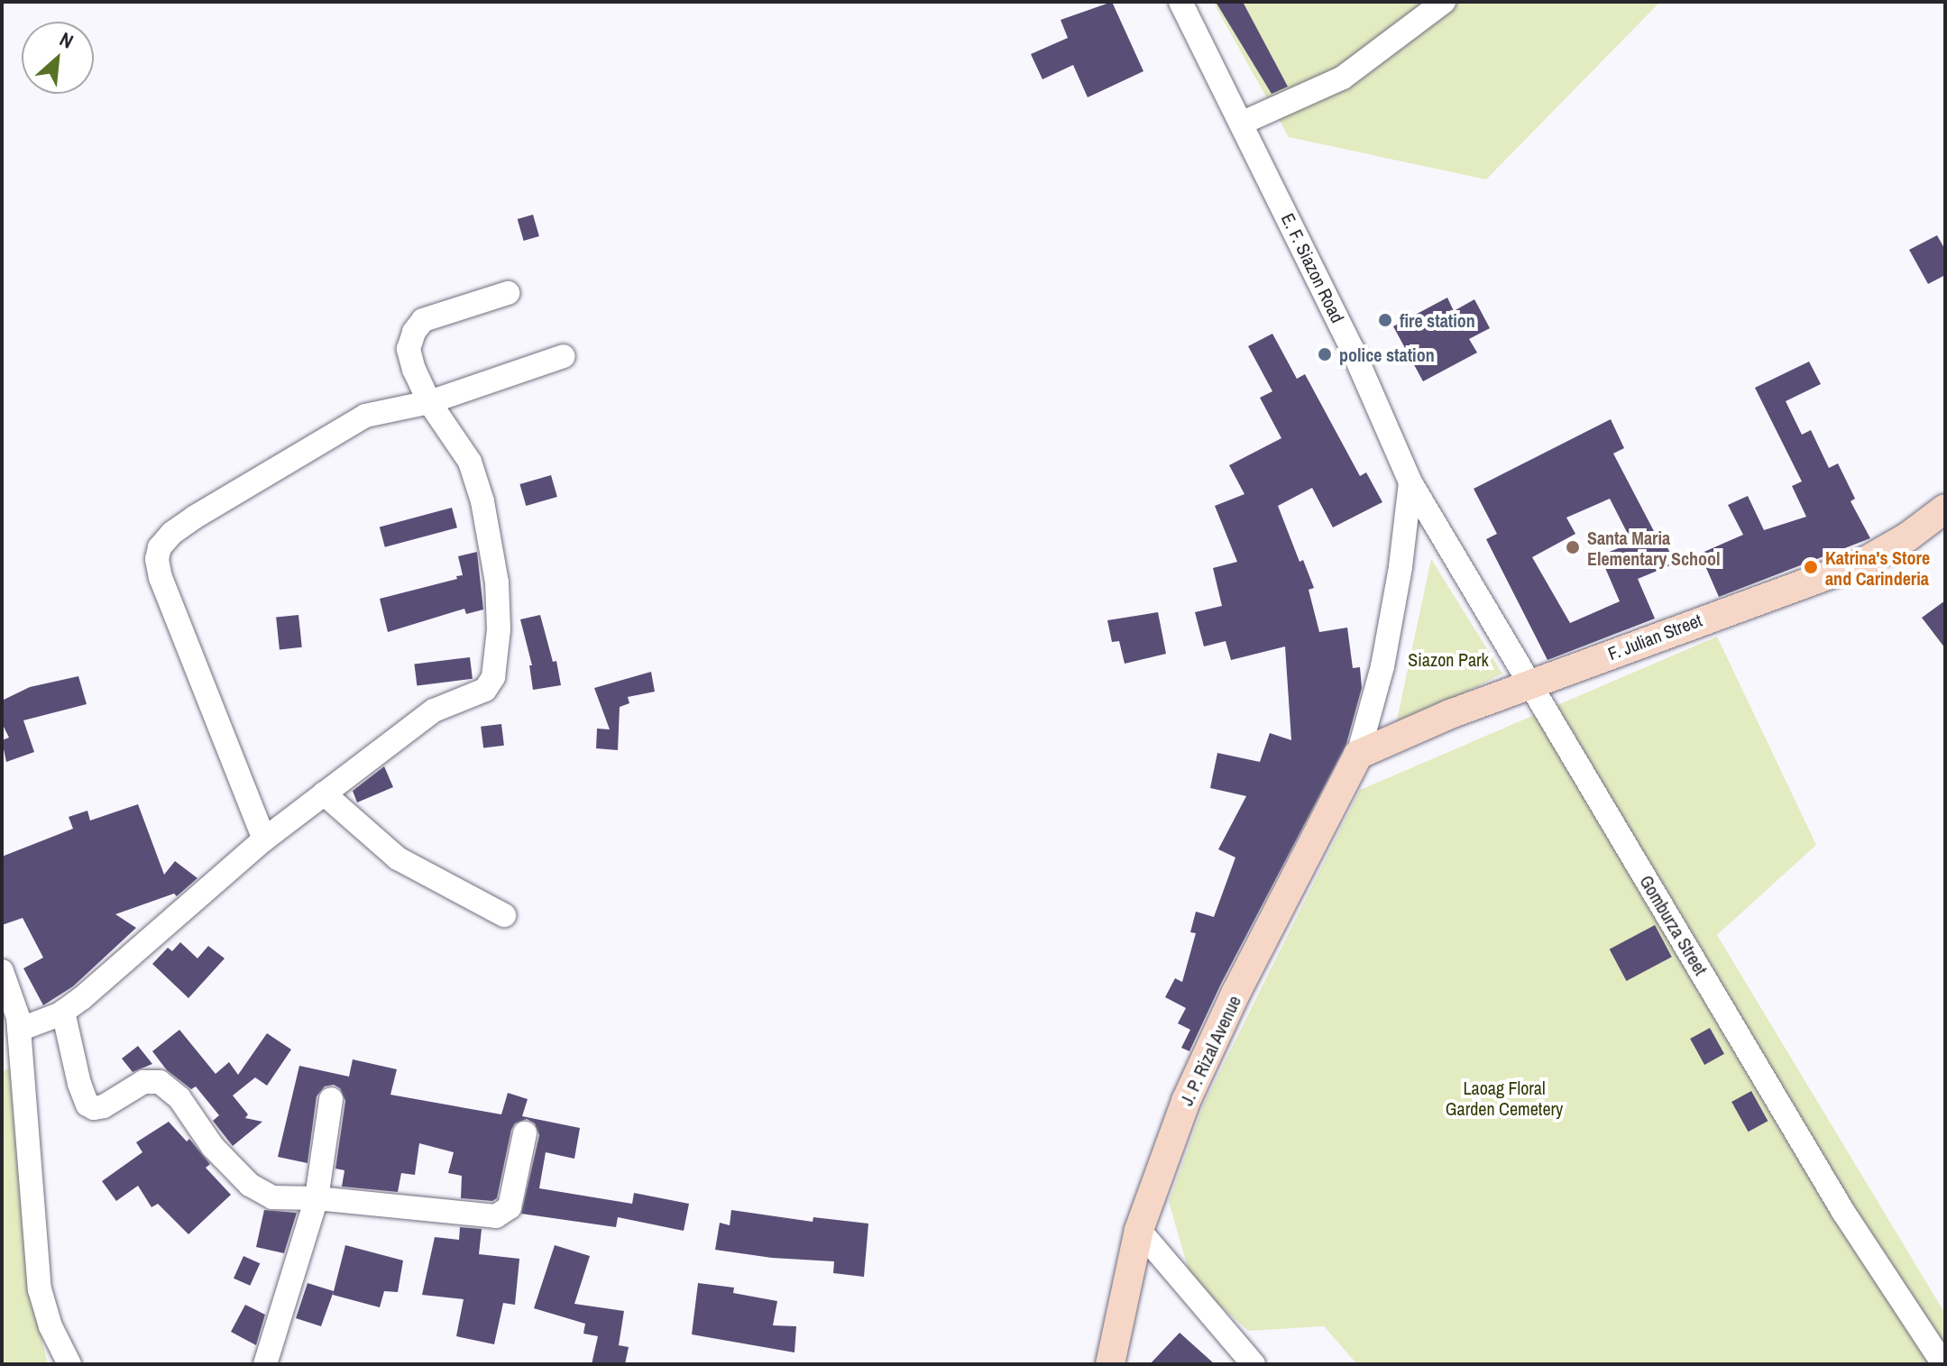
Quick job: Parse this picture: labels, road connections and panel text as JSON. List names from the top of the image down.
{
  "streets": {
    "main road": ["F. Julian Street", "J. P. Rizal Avenue"],
    "street": ["E. F. Siazon Road", "Gomburza Street"]
  },
  "crossings": [
    ["E. F. Siazon Road", "F. Julian Street"],
    ["E. F. Siazon Road", "Gomburza Street"],
    ["E. F. Siazon Road", "J. P. Rizal Avenue"],
    ["F. Julian Street", "Gomburza Street"],
    ["F. Julian Street", "J. P. Rizal Avenue"]
  ],
  "parks": ["Siazon Park", "Laoag Floral Garden Cemetery"],
  "places": [
    "fire station",
    "police station",
    "Santa Maria Elementary School",
    "Katrina's Store and Carinderia"
  ],
  "north": "top right"
}
